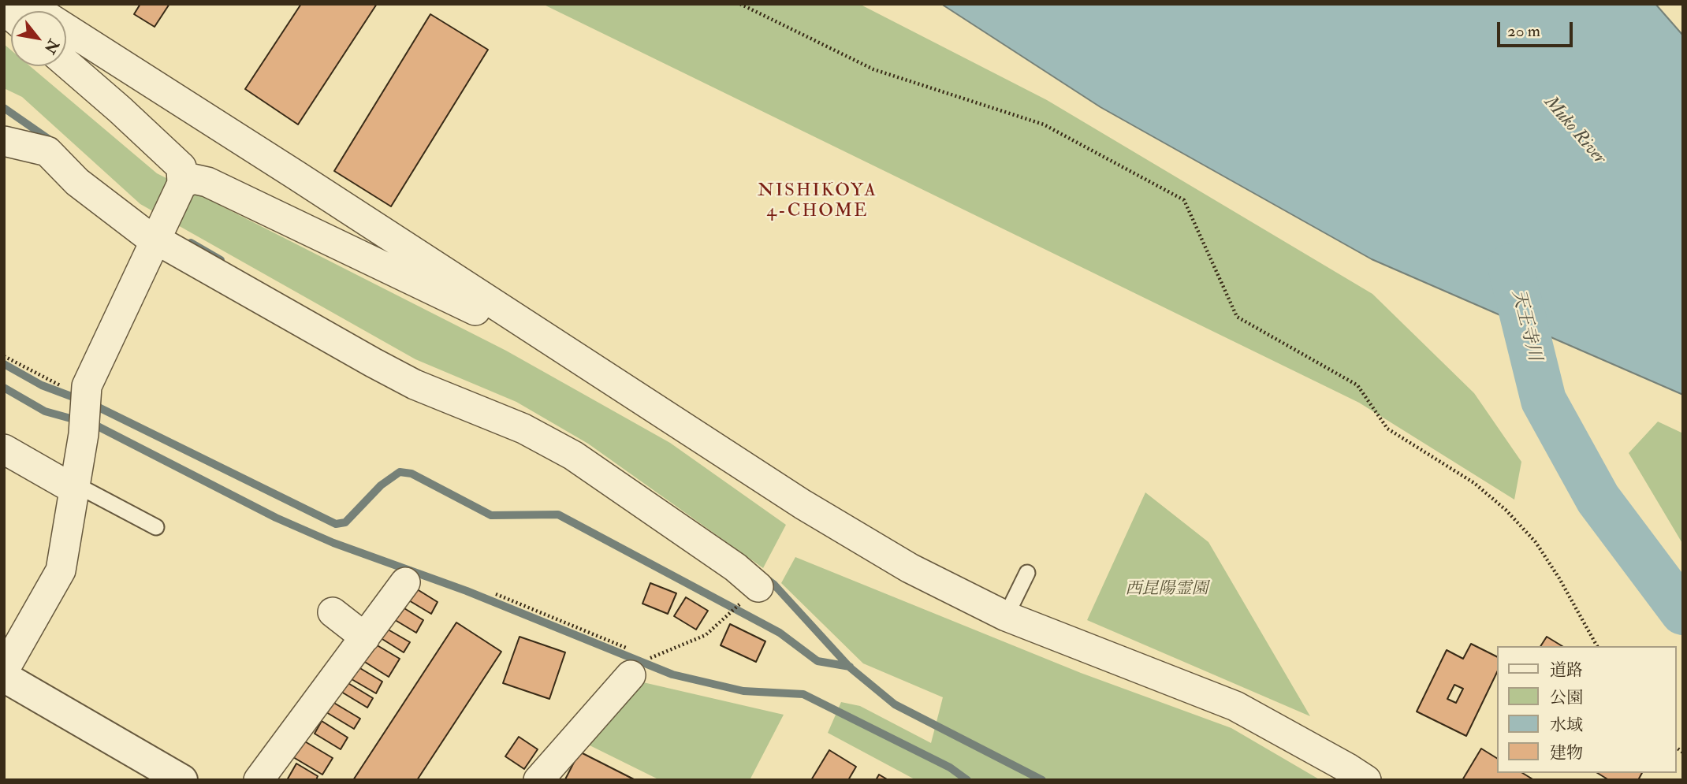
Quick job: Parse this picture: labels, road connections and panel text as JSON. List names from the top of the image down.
{
  "districts": ["NISHIKOYA 4-CHOME"],
  "water": ["Muko River", "天王寺川"],
  "parks": ["西昆陽霊園"],
  "legend": [
    "道路",
    "公園",
    "水域",
    "建物"
  ],
  "scale_bar": "20 m",
  "north": "bottom right"
}
